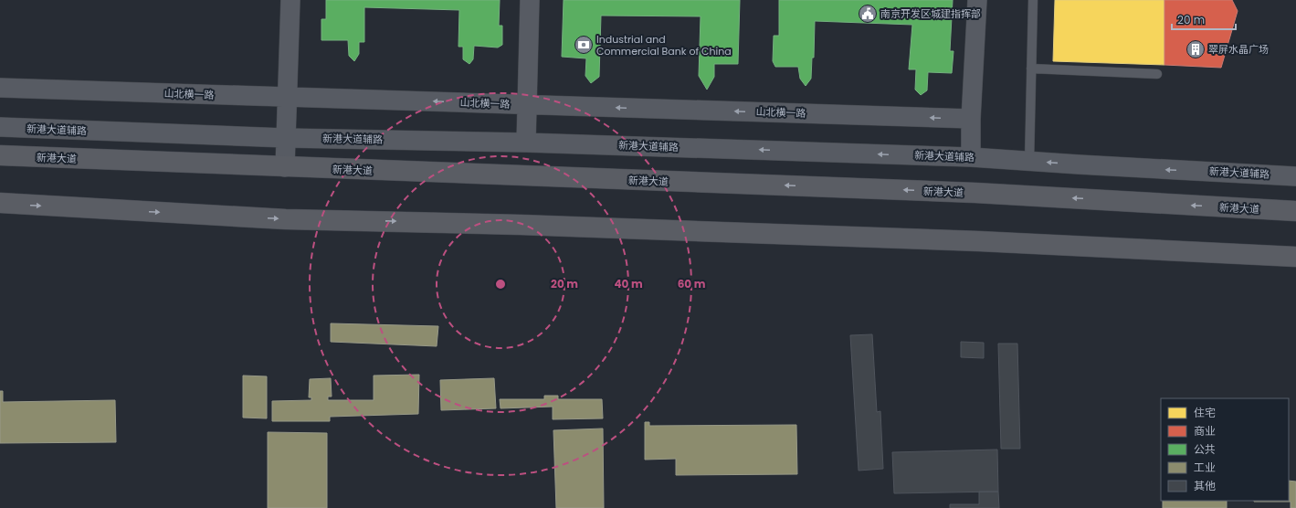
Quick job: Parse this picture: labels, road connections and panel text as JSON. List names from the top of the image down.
{
  "streets": {
    "main road": ["新港大道"],
    "street": ["山北横一路", "新港大道辅路"]
  },
  "one_way": ["山北横一路", "新港大道辅路"],
  "places": {
    "public building": ["南京开发区城建指挥部"],
    "bank": ["Industrial and Commercial Bank of China"],
    "building": ["翠屏水晶广场"]
  },
  "legend": [
    "住宅",
    "商业",
    "公共",
    "工业",
    "其他"
  ],
  "scale_bar": "20 m",
  "rings": ["20 m", "40 m", "60 m"]
}
